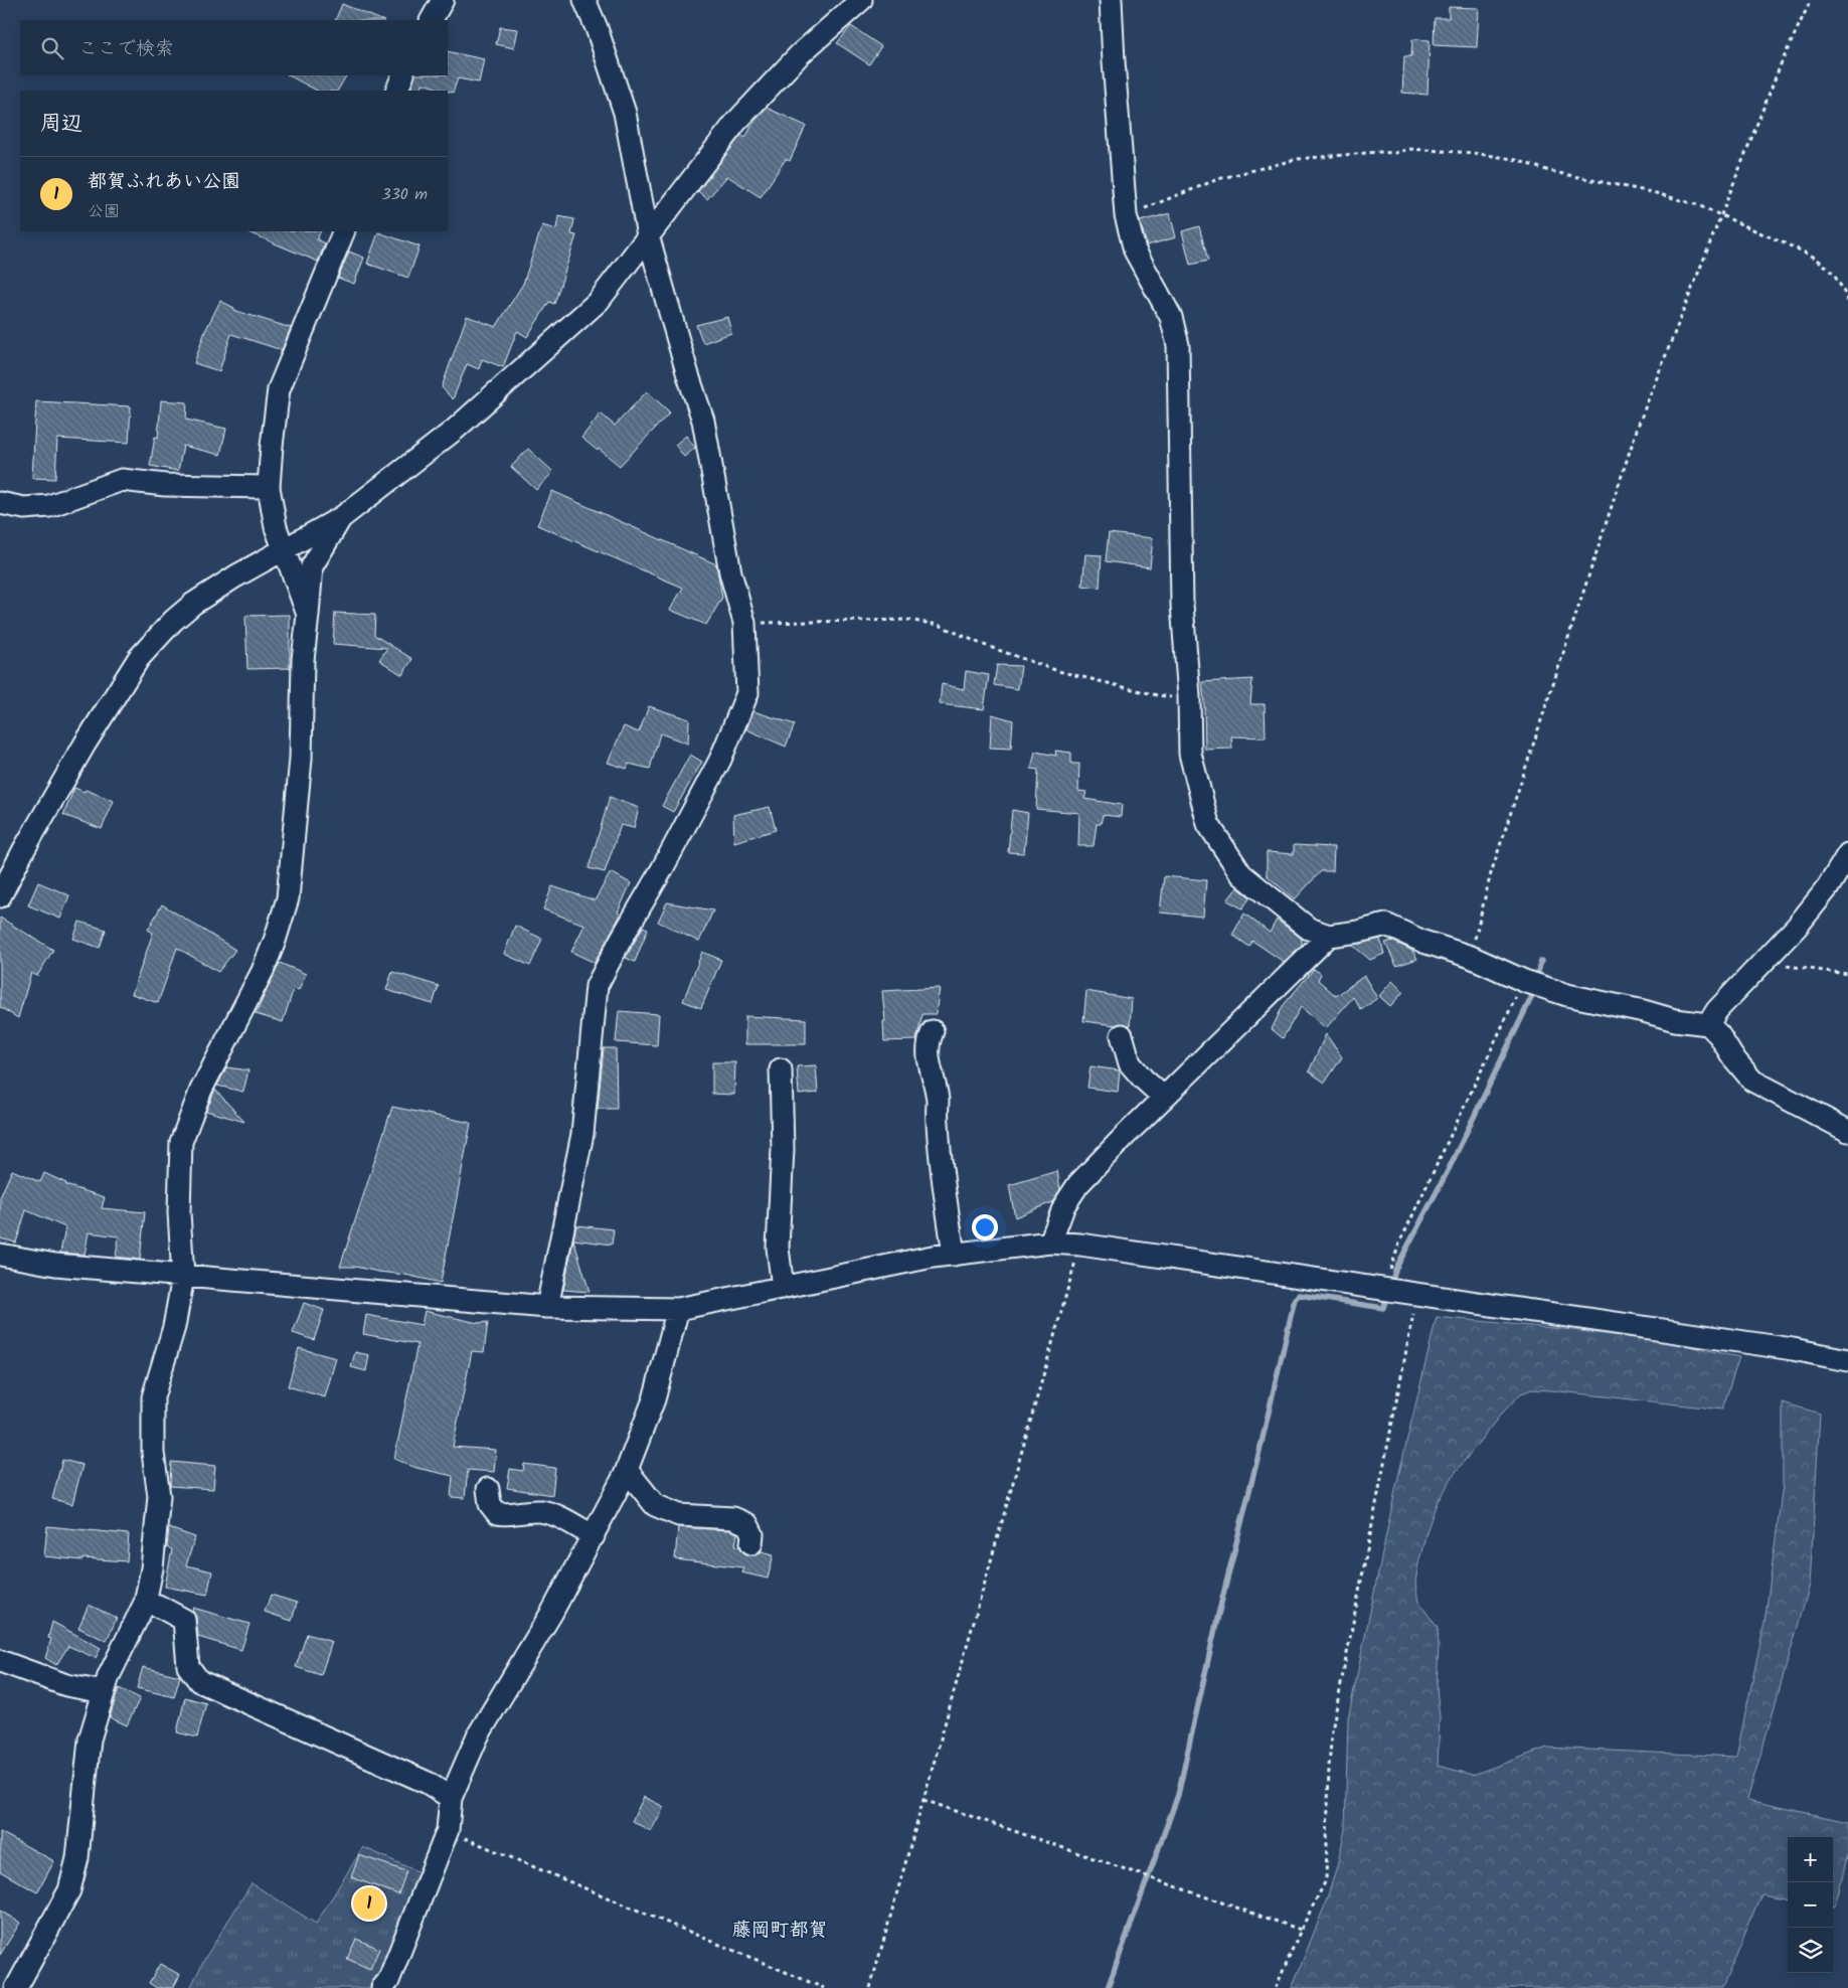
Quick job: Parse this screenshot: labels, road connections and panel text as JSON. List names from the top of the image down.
{
  "districts": ["藤岡町都賀"],
  "page": {
    "search": "ここで検索",
    "heading": "周辺",
    "list": [
      {
        "mark": "1",
        "name": "都賀ふれあい公園",
        "note": "公園",
        "value": "330 m"
      }
    ],
    "map_buttons": ["+", "−"],
    "pins": "1"
  }
}
